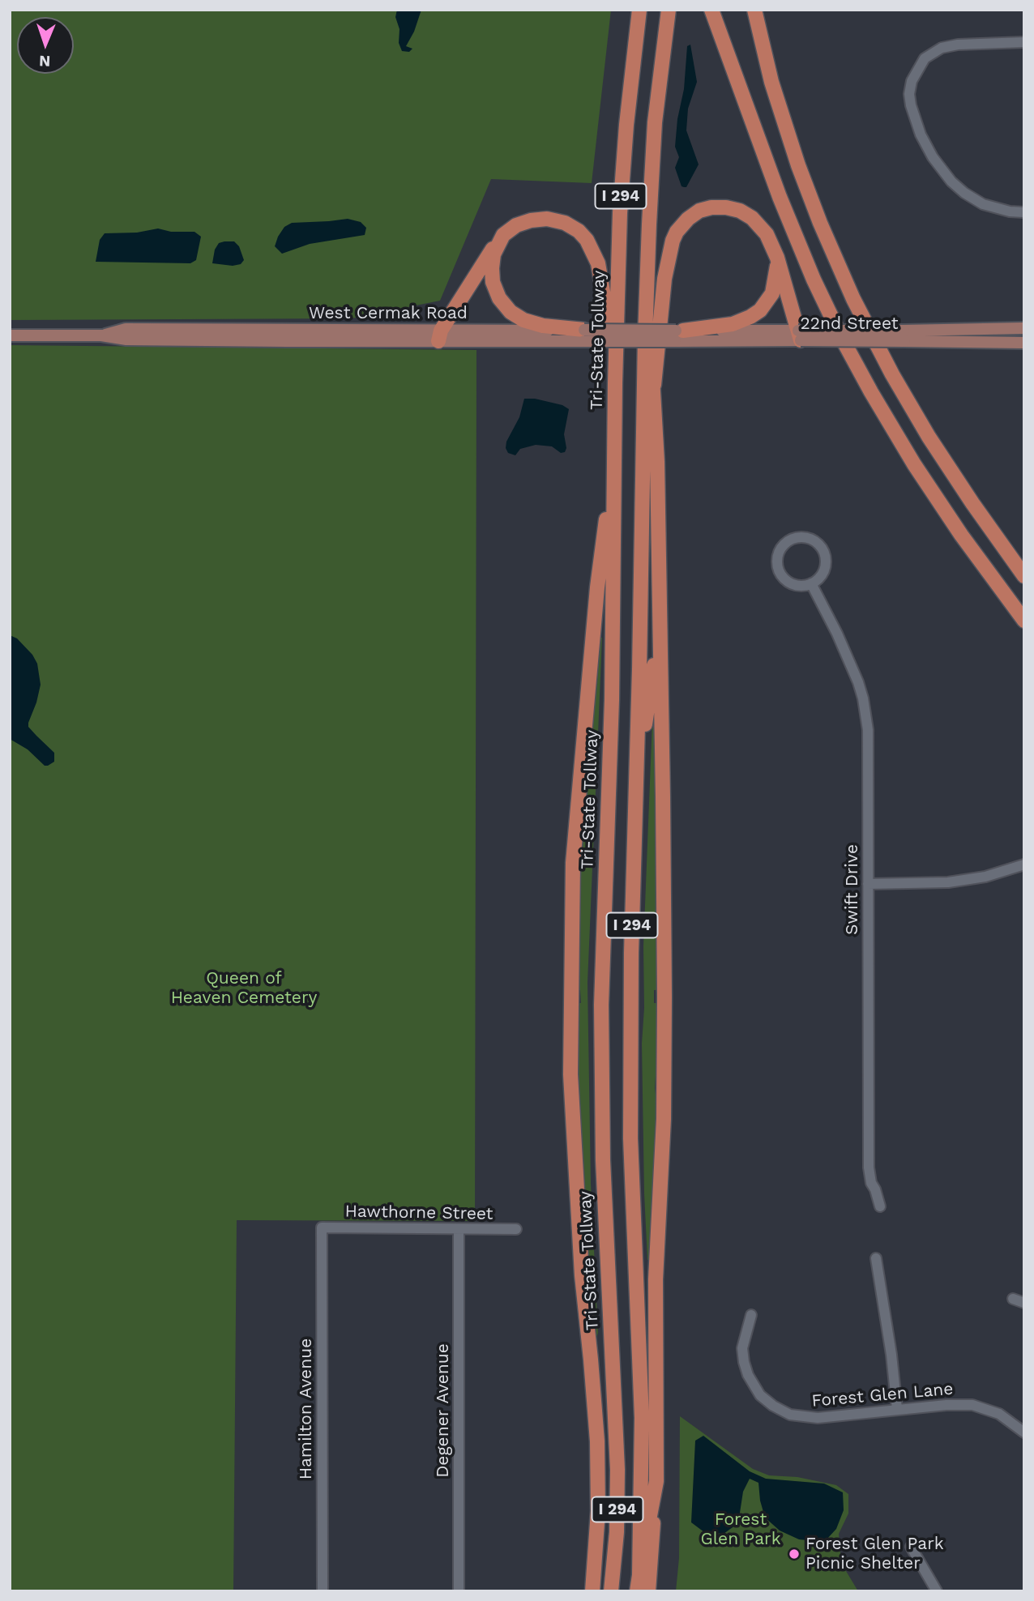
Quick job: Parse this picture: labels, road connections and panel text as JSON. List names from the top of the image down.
{
  "streets": {
    "highway": ["I 294", "Tri-State Tollway"],
    "main road": ["West Cermak Road", "22nd Street"],
    "street": [
      "Swift Drive",
      "Hawthorne Street",
      "Forest Glen Lane",
      "Hamilton Avenue",
      "Degener Avenue"
    ]
  },
  "crossings": [
    ["West Cermak Road", "22nd Street"],
    ["Hawthorne Street", "Hamilton Avenue"],
    ["Hawthorne Street", "Degener Avenue"]
  ],
  "parks": ["Queen of Heaven Cemetery", "Forest Glen Park"],
  "places": ["Forest Glen Park Picnic Shelter"],
  "north": "bottom"
}
